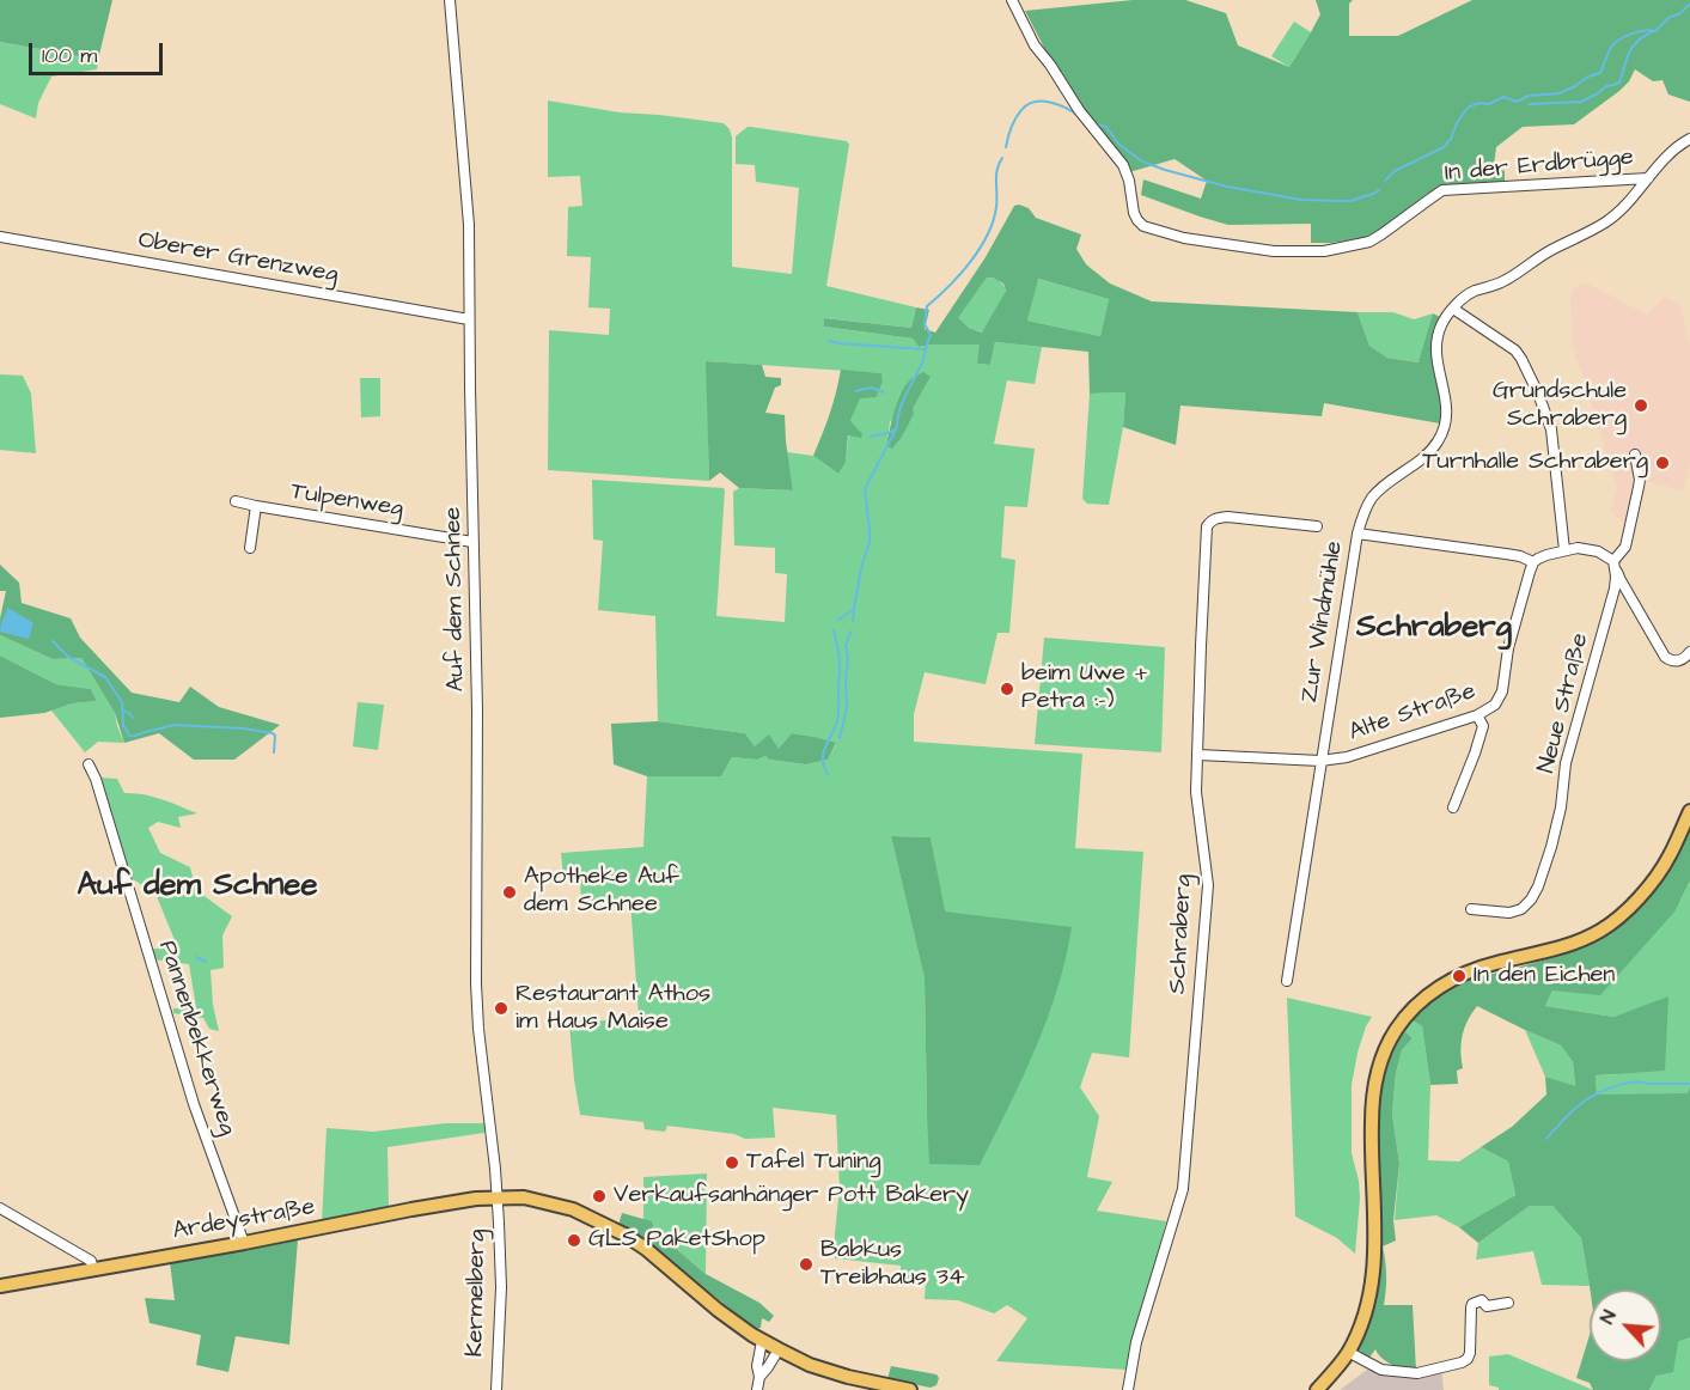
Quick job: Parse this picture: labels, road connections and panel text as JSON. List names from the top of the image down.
{
  "streets": {
    "main road": ["Ardeystraße"],
    "street": [
      "In der Erdbrügge",
      "Oberer Grenzweg",
      "Tulpenweg",
      "Auf dem Schnee",
      "Zur Windmühle",
      "Neue Straße",
      "Alte Straße",
      "Schraberg",
      "Pannenbekkerweg",
      "Kermelberg"
    ]
  },
  "crossings": [
    ["Oberer Grenzweg", "Auf dem Schnee"],
    ["Tulpenweg", "Auf dem Schnee"],
    ["Auf dem Schnee", "Ardeystraße"],
    ["Auf dem Schnee", "Kermelberg"],
    ["Zur Windmühle", "Alte Straße"],
    ["Alte Straße", "Schraberg"],
    ["Pannenbekkerweg", "Ardeystraße"],
    ["Ardeystraße", "Kermelberg"]
  ],
  "districts": ["Schraberg", "Auf dem Schnee"],
  "places": [
    "Grundschule Schraberg",
    "Turnhalle Schraberg",
    "beim Uwe + Petra :-)",
    "Apotheke Auf dem Schnee",
    "In den Eichen",
    "Restaurant Athos im Haus Maise",
    "Tafel Tuning",
    "Verkaufsanhänger Pott Bakery",
    "GLS PaketShop",
    "Babkus Treibhaus 34"
  ],
  "scale_bar": "100 m",
  "north": "top left"
}
